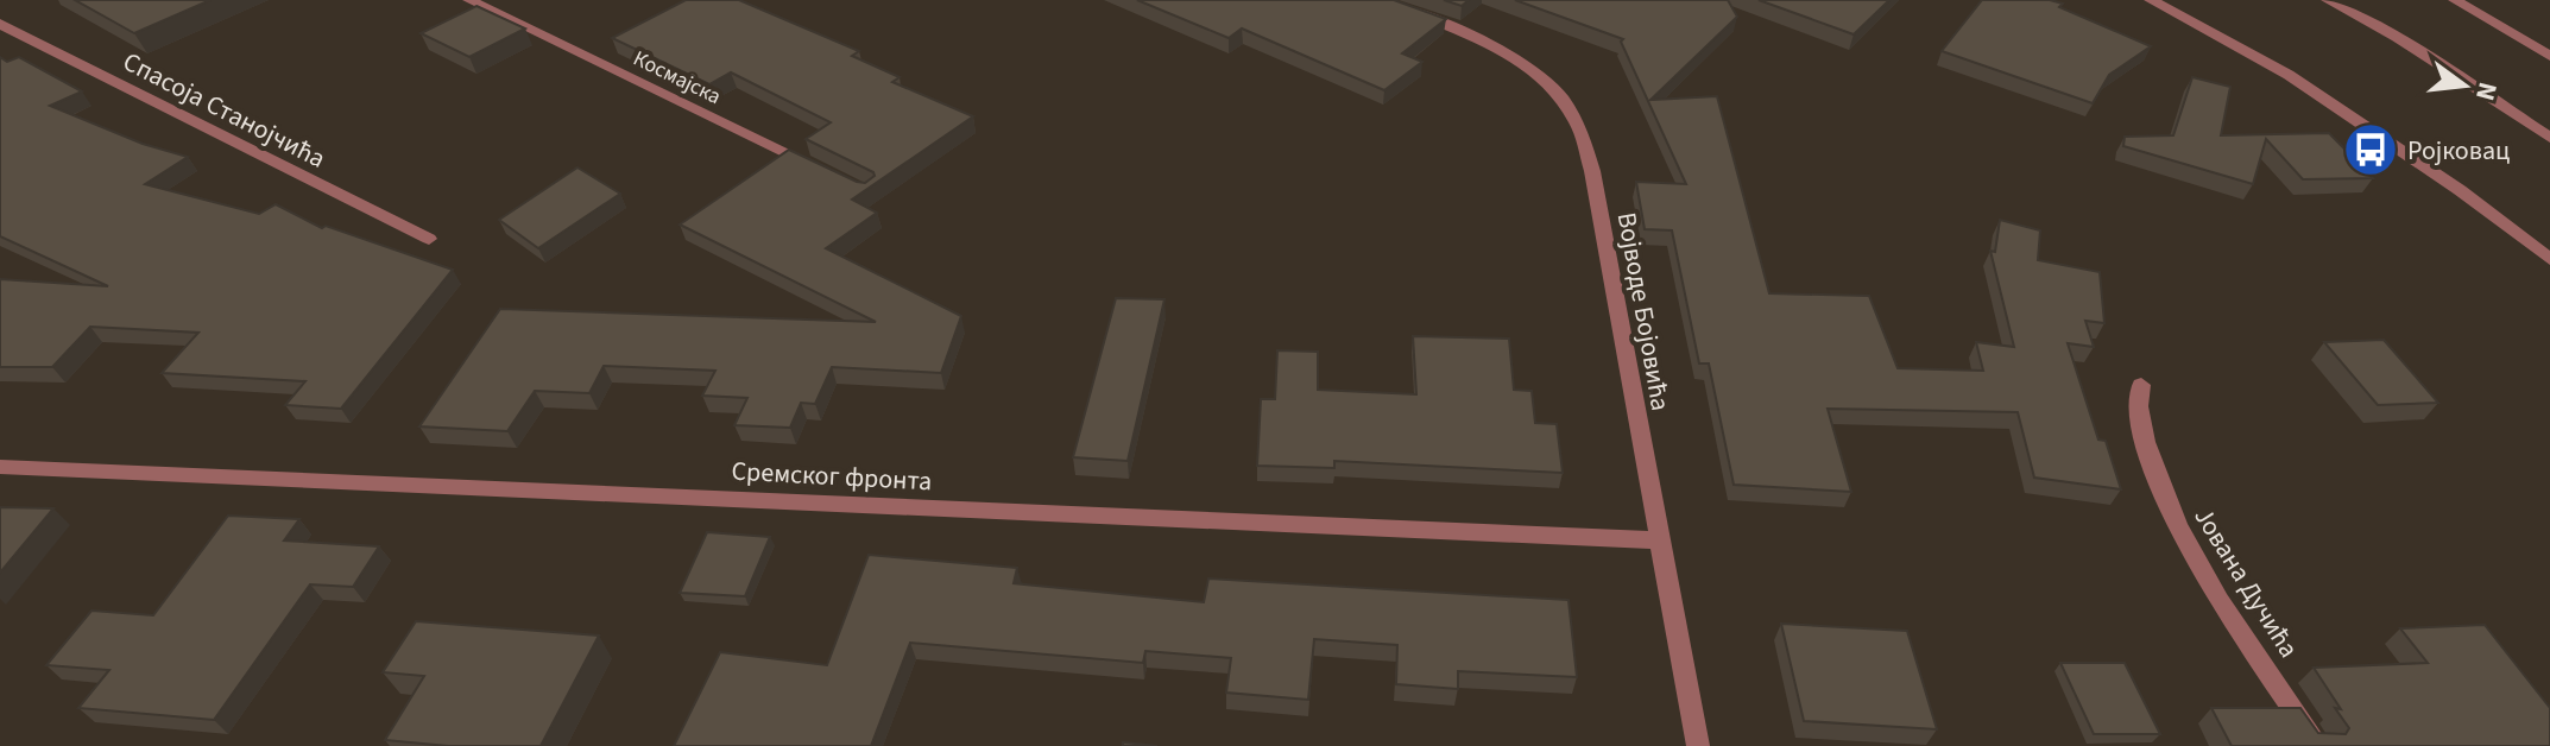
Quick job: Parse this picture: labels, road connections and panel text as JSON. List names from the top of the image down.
{
  "streets": {
    "street": [
      "Космајска",
      "Спасоја Станојчића",
      "Војводе Бојовића",
      "Сремског фронта",
      "Јована Дучића"
    ]
  },
  "crossings": [
    ["Војводе Бојовића", "Сремског фронта"]
  ],
  "places": {
    "bus stop": ["Ројковац"]
  },
  "north": "right"
}
